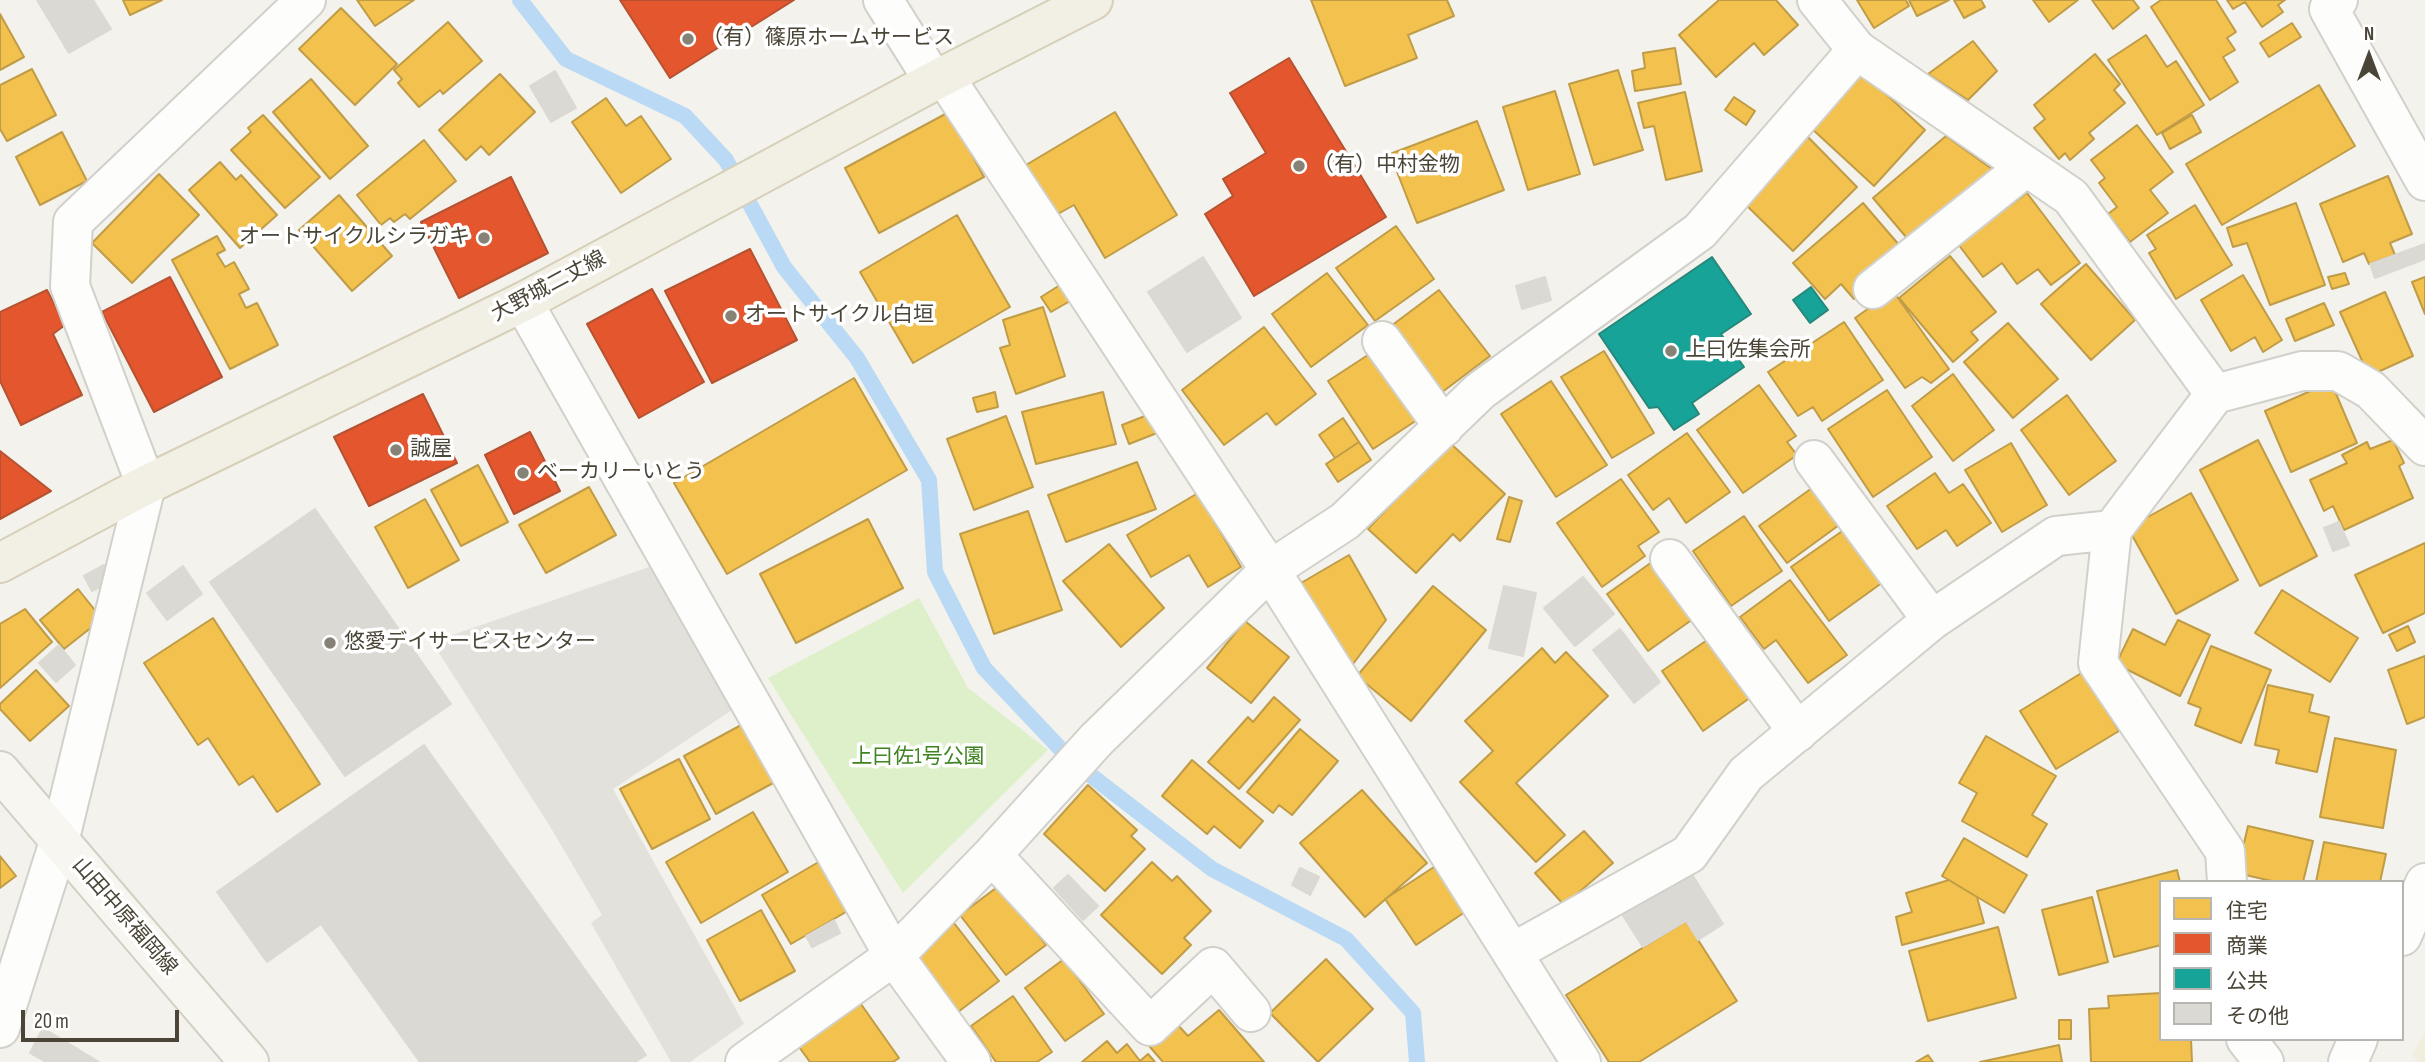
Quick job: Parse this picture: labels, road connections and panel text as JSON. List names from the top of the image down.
{
  "streets": {
    "main road": ["大野城二丈線", "山田中原福岡線"]
  },
  "parks": ["上曰佐1号公園"],
  "places": [
    "（有）篠原ホームサービス",
    "（有）中村金物",
    "オートサイクルシラガキ",
    "オートサイクル白垣",
    "上曰佐集会所",
    "誠屋",
    "ベーカリーいとう",
    "悠愛デイサービスセンター"
  ],
  "legend": [
    "住宅",
    "商業",
    "公共",
    "その他"
  ],
  "scale_bar": "20 m",
  "north": "top"
}
